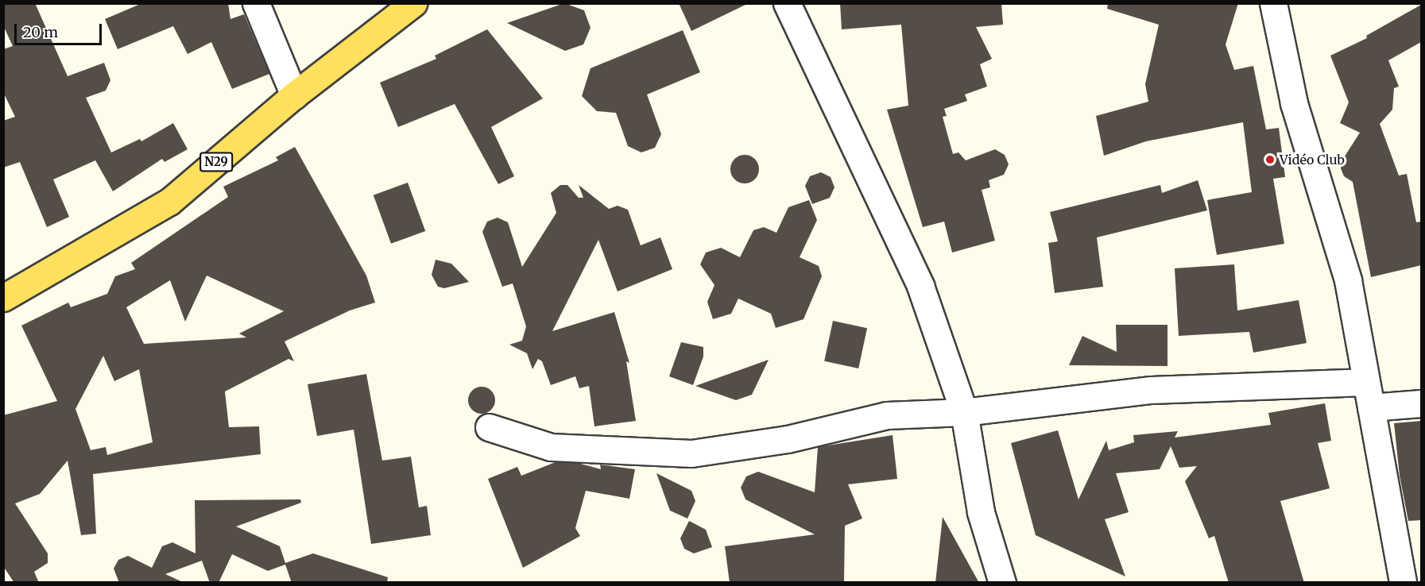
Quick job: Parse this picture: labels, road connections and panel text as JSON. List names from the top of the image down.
{
  "streets": {
    "main road": ["N29"]
  },
  "places": ["Vidéo Club"],
  "scale_bar": "20 m"
}
